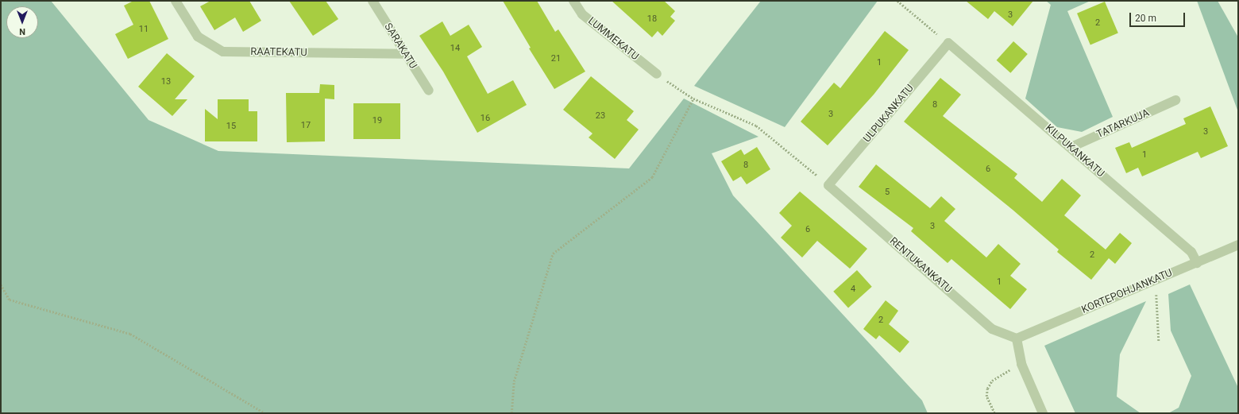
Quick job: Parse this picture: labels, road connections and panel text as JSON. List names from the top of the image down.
{
  "streets": {
    "street": [
      "LUMMEKATU",
      "SARAKATU",
      "RAATEKATU",
      "ULPUKANKATU",
      "TATARKUJA",
      "KILPUKANKATU",
      "RENTUKANKATU",
      "KORTEPOHJANKATU"
    ]
  },
  "crossings": [
    ["SARAKATU", "RAATEKATU"],
    ["ULPUKANKATU", "KILPUKANKATU"],
    ["ULPUKANKATU", "RENTUKANKATU"],
    ["TATARKUJA", "KILPUKANKATU"],
    ["KILPUKANKATU", "KORTEPOHJANKATU"],
    ["RENTUKANKATU", "KORTEPOHJANKATU"]
  ],
  "house_numbers": [
    "3",
    "18",
    "2",
    "11",
    "14",
    "21",
    "1",
    "13",
    "8",
    "3",
    "23",
    "16",
    "19",
    "17",
    "15",
    "3",
    "1",
    "8",
    "6",
    "5",
    "3",
    "6",
    "2",
    "1",
    "4",
    "2"
  ],
  "scale_bar": "20 m",
  "north": "bottom"
}
